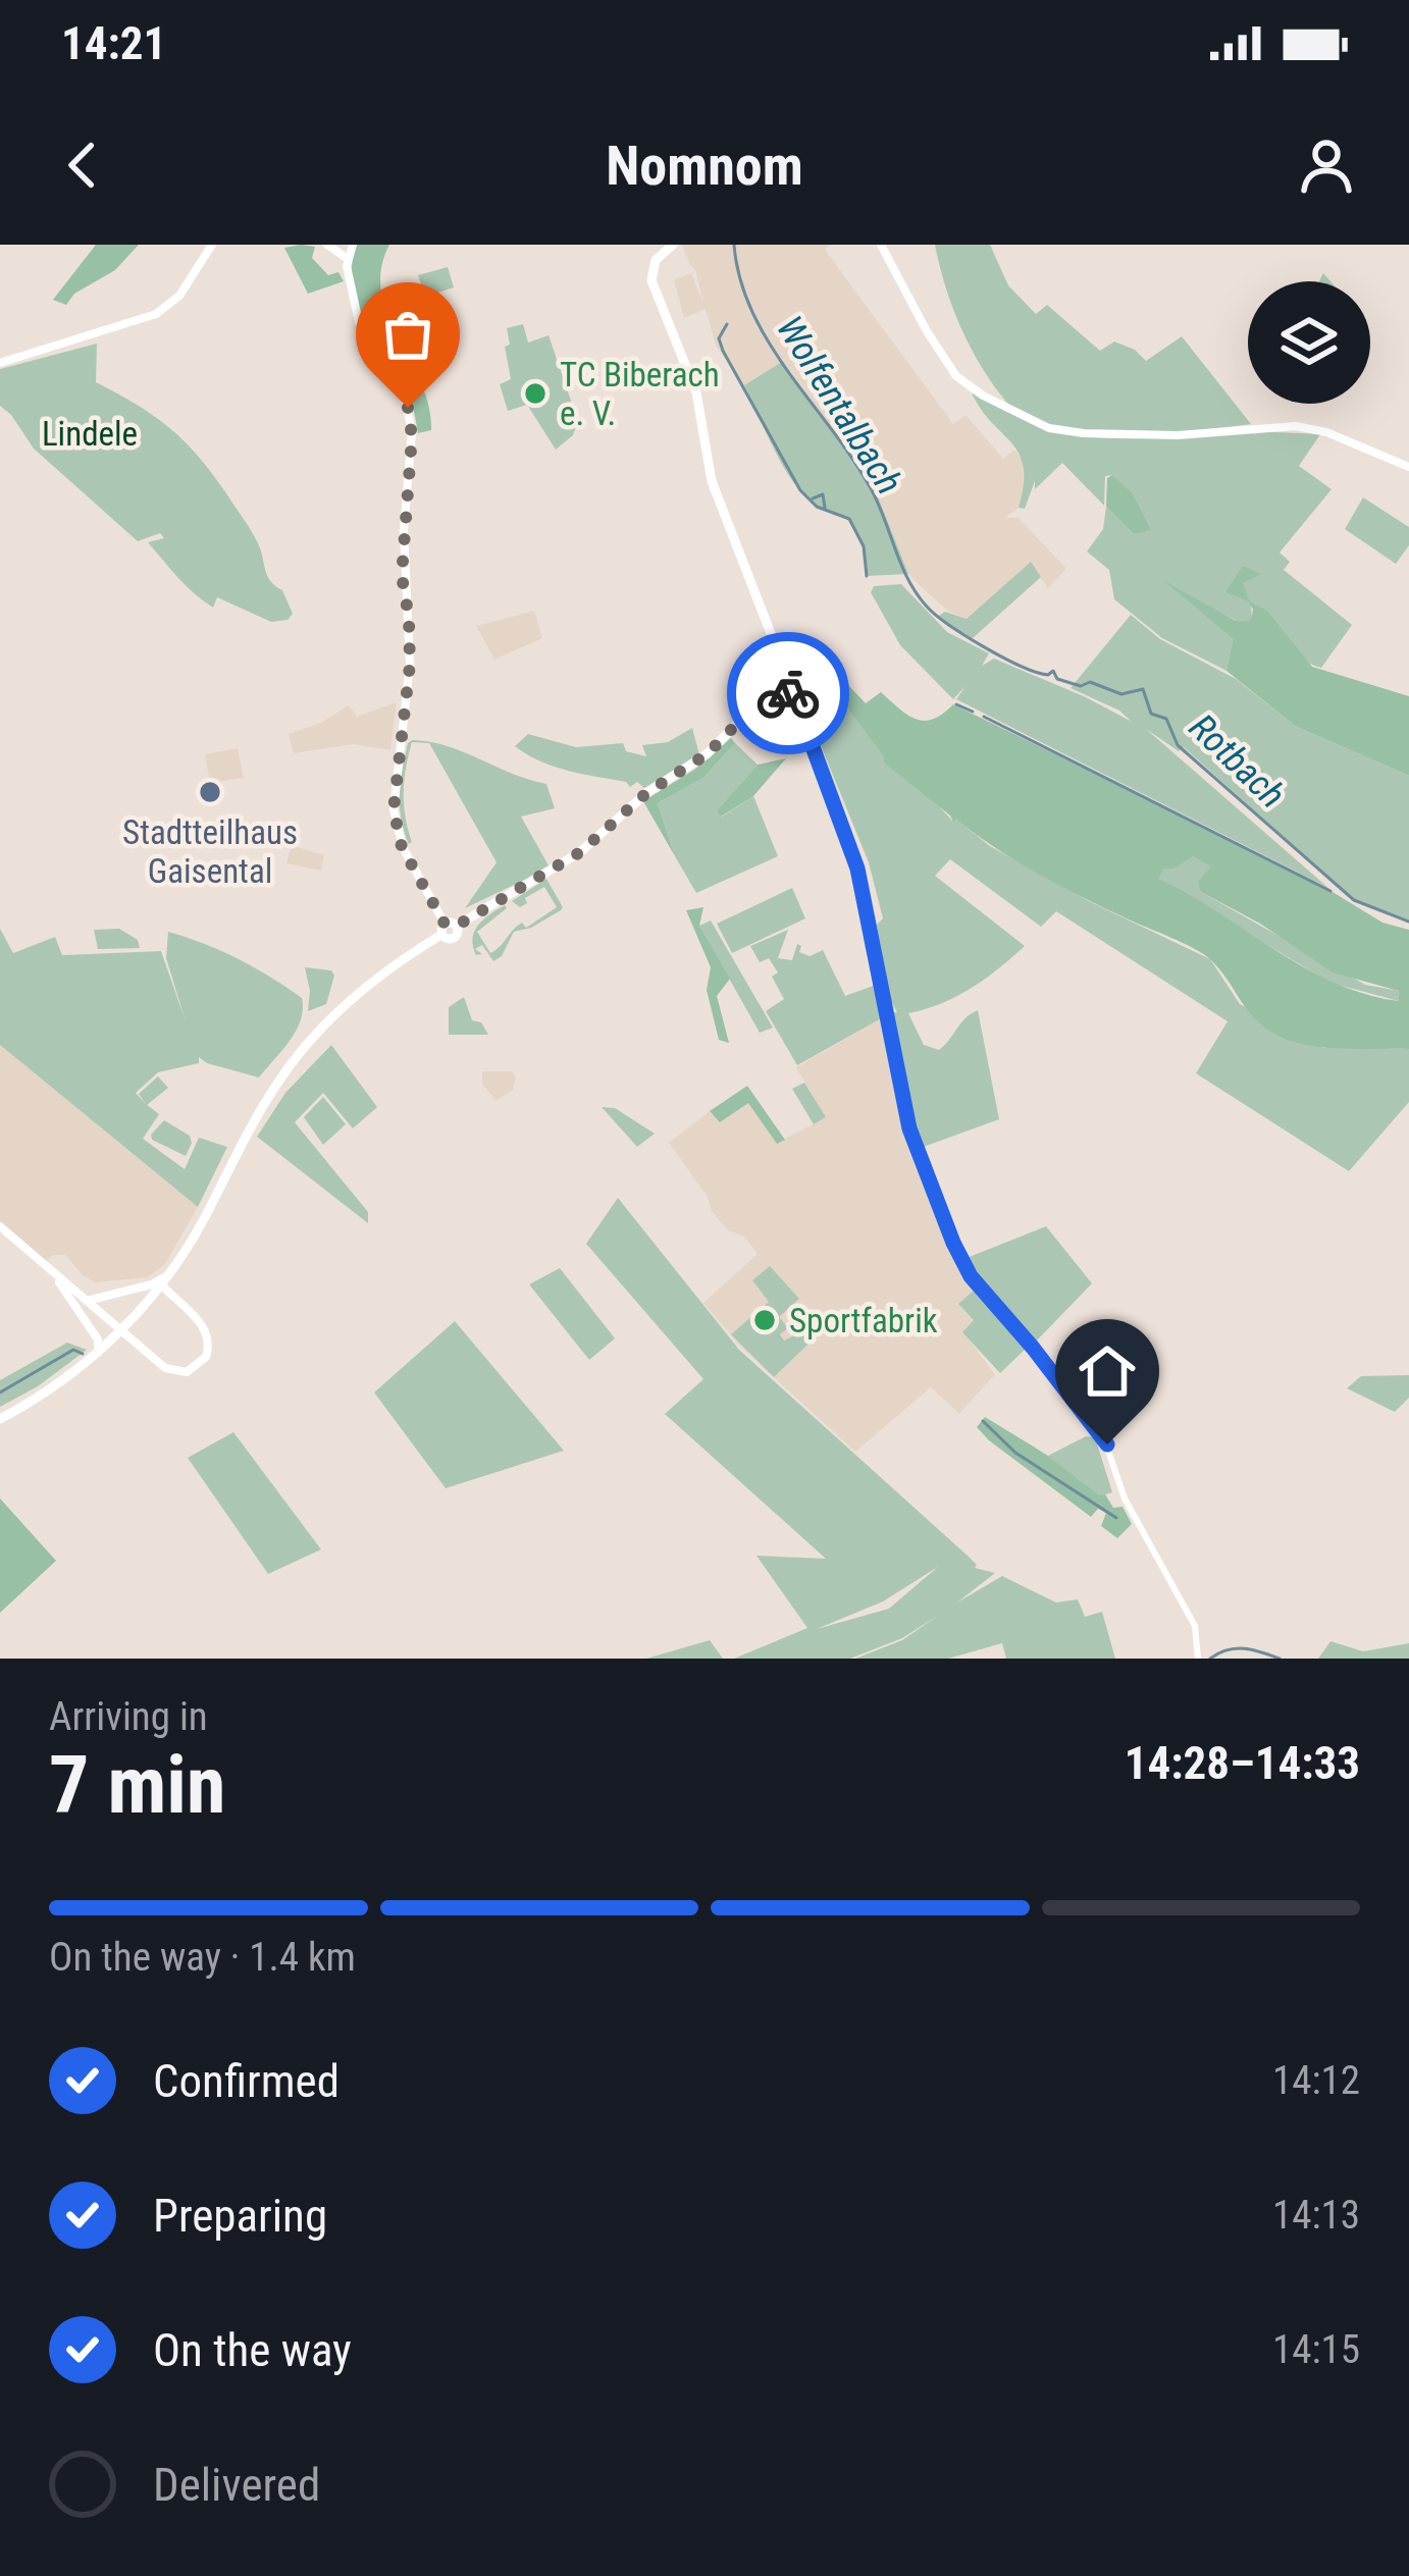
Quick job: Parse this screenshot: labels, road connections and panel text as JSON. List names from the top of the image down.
{
  "water": ["Wolfentalbach", "Rotbach"],
  "parks": ["Lindele"],
  "places": ["TC Biberach e. V.", "Stadtteilhaus Gaisental", "Sportfabrik"],
  "page": {
    "status": "14:21",
    "header": "Nomnom",
    "heading": ["7 min", "Arriving in", "14:28–14:33"],
    "bar": "On the way · 1.4 km",
    "list": [
      ["Confirmed", "14:12"],
      ["Preparing", "14:13"],
      ["On the way", "14:15"],
      "Delivered"
    ]
  }
}
